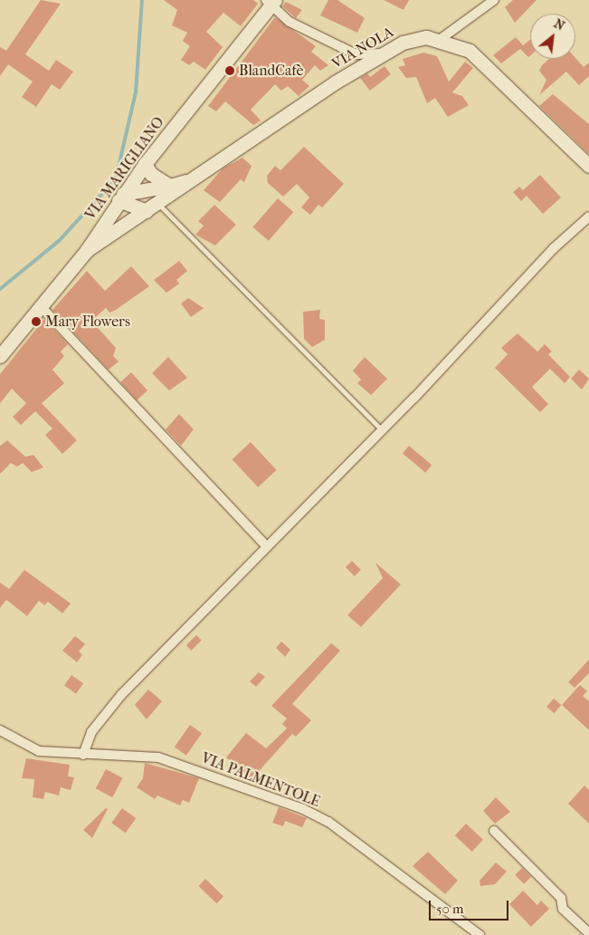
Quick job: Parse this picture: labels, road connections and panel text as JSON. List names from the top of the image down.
{
  "streets": {
    "street": ["VIA NOLA", "VIA MARIGLIANO", "VIA PALMENTOLE"]
  },
  "crossings": [
    ["VIA NOLA", "VIA MARIGLIANO"]
  ],
  "places": ["BlandCafè", "Mary Flowers"],
  "scale_bar": "50 m",
  "north": "top right"
}
